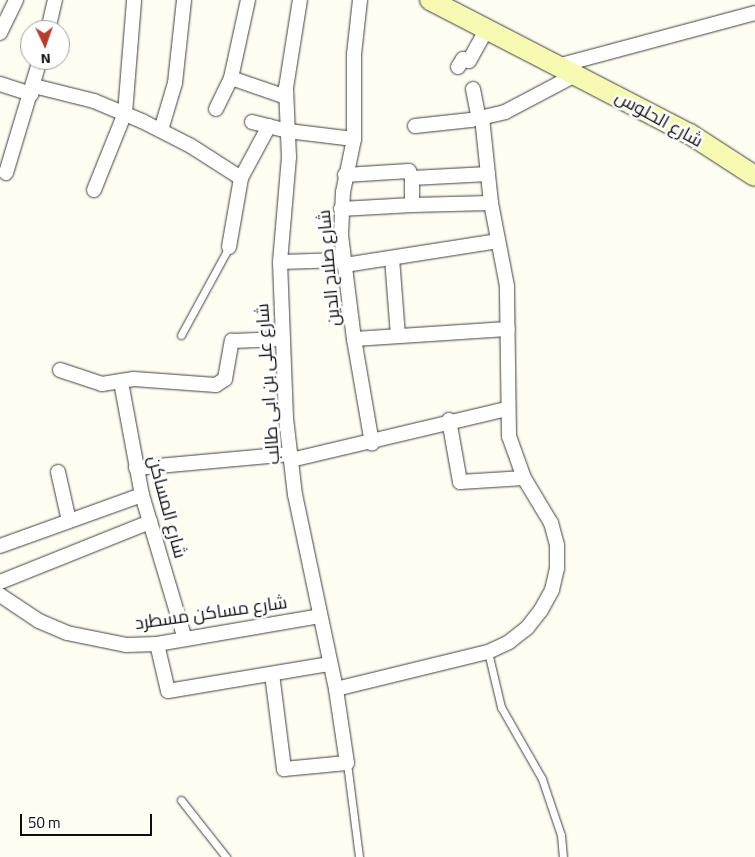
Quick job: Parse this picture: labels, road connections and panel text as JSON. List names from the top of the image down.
{
  "streets": {
    "street": [
      "شارع الحلوس",
      "شارع صلاح الدين",
      "شارع على بن ابى طالب",
      "شارع المساكن",
      "شارع مساكن مسطرد"
    ]
  },
  "crossings": [
    ["شارع على بن ابى طالب", "شارع مساكن مسطرد"],
    ["شارع المساكن", "شارع مساكن مسطرد"]
  ],
  "scale_bar": "50 m",
  "north": "bottom"
}
